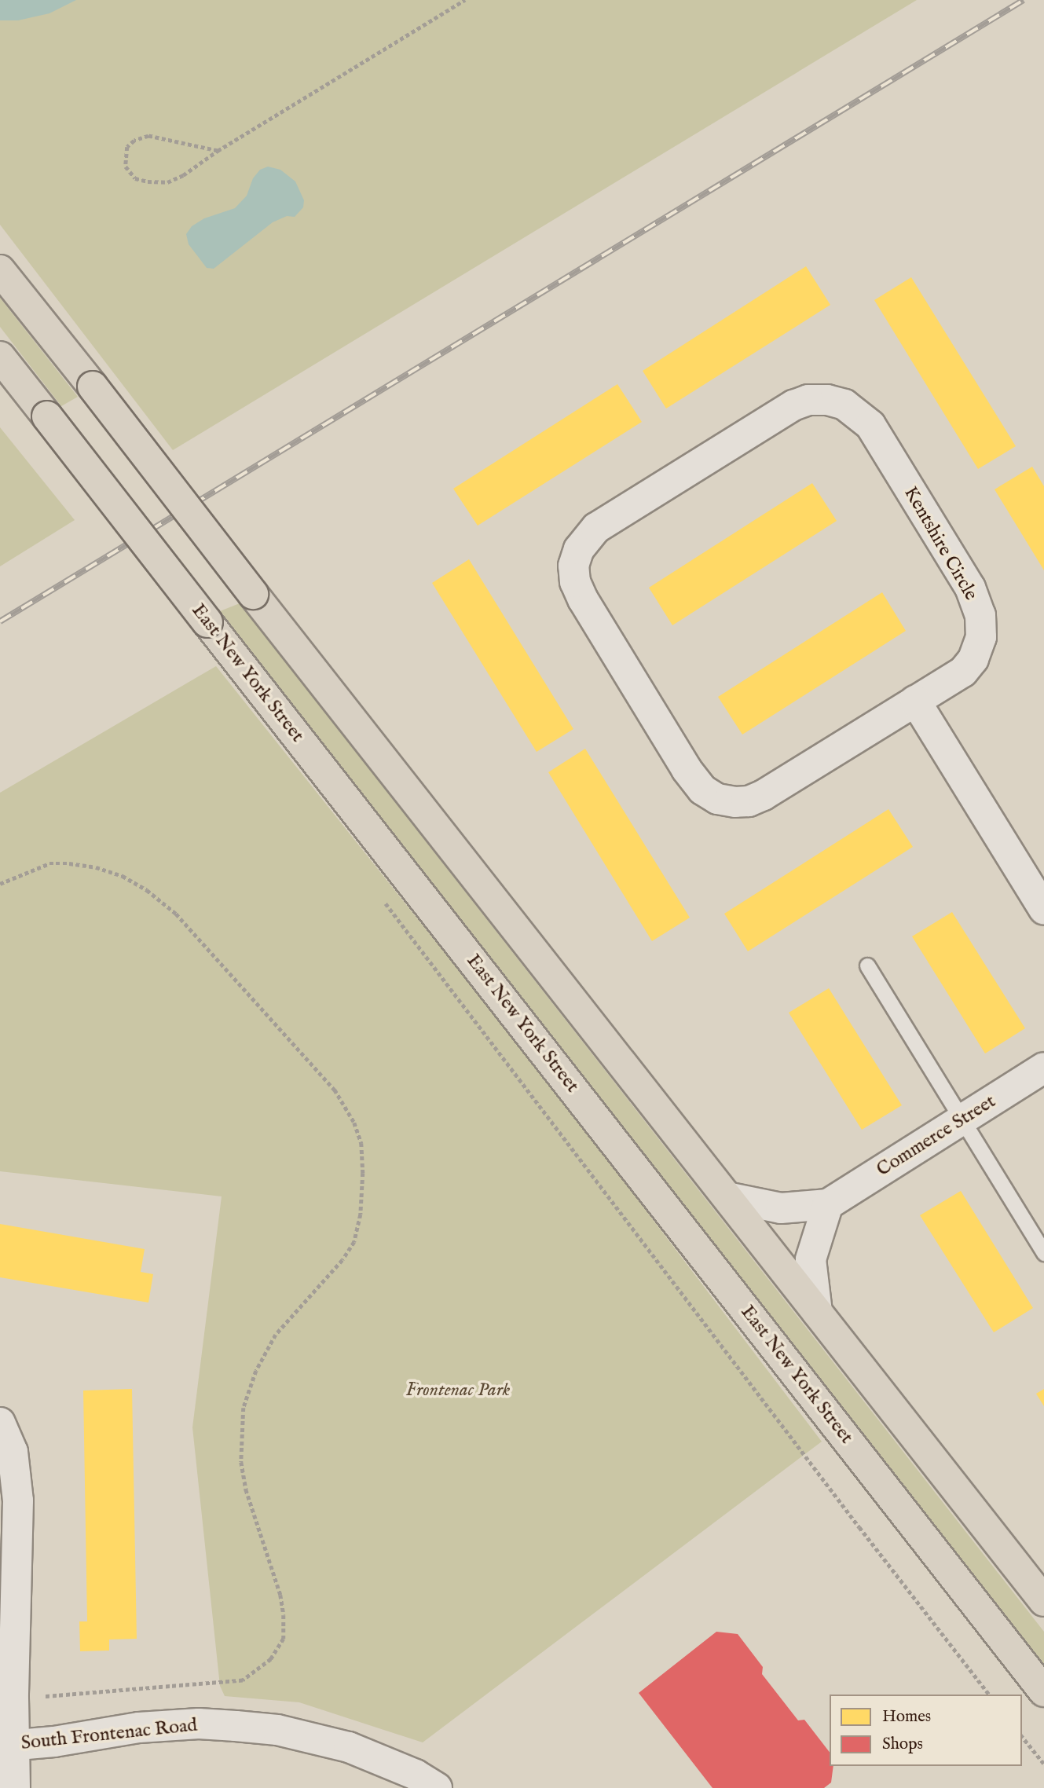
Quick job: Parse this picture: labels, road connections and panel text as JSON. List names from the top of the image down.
{
  "streets": {
    "main road": ["East New York Street"],
    "street": ["Kentshire Circle", "Commerce Street", "South Frontenac Road"]
  },
  "parks": ["Frontenac Park"],
  "legend": ["Homes", "Shops"]
}
